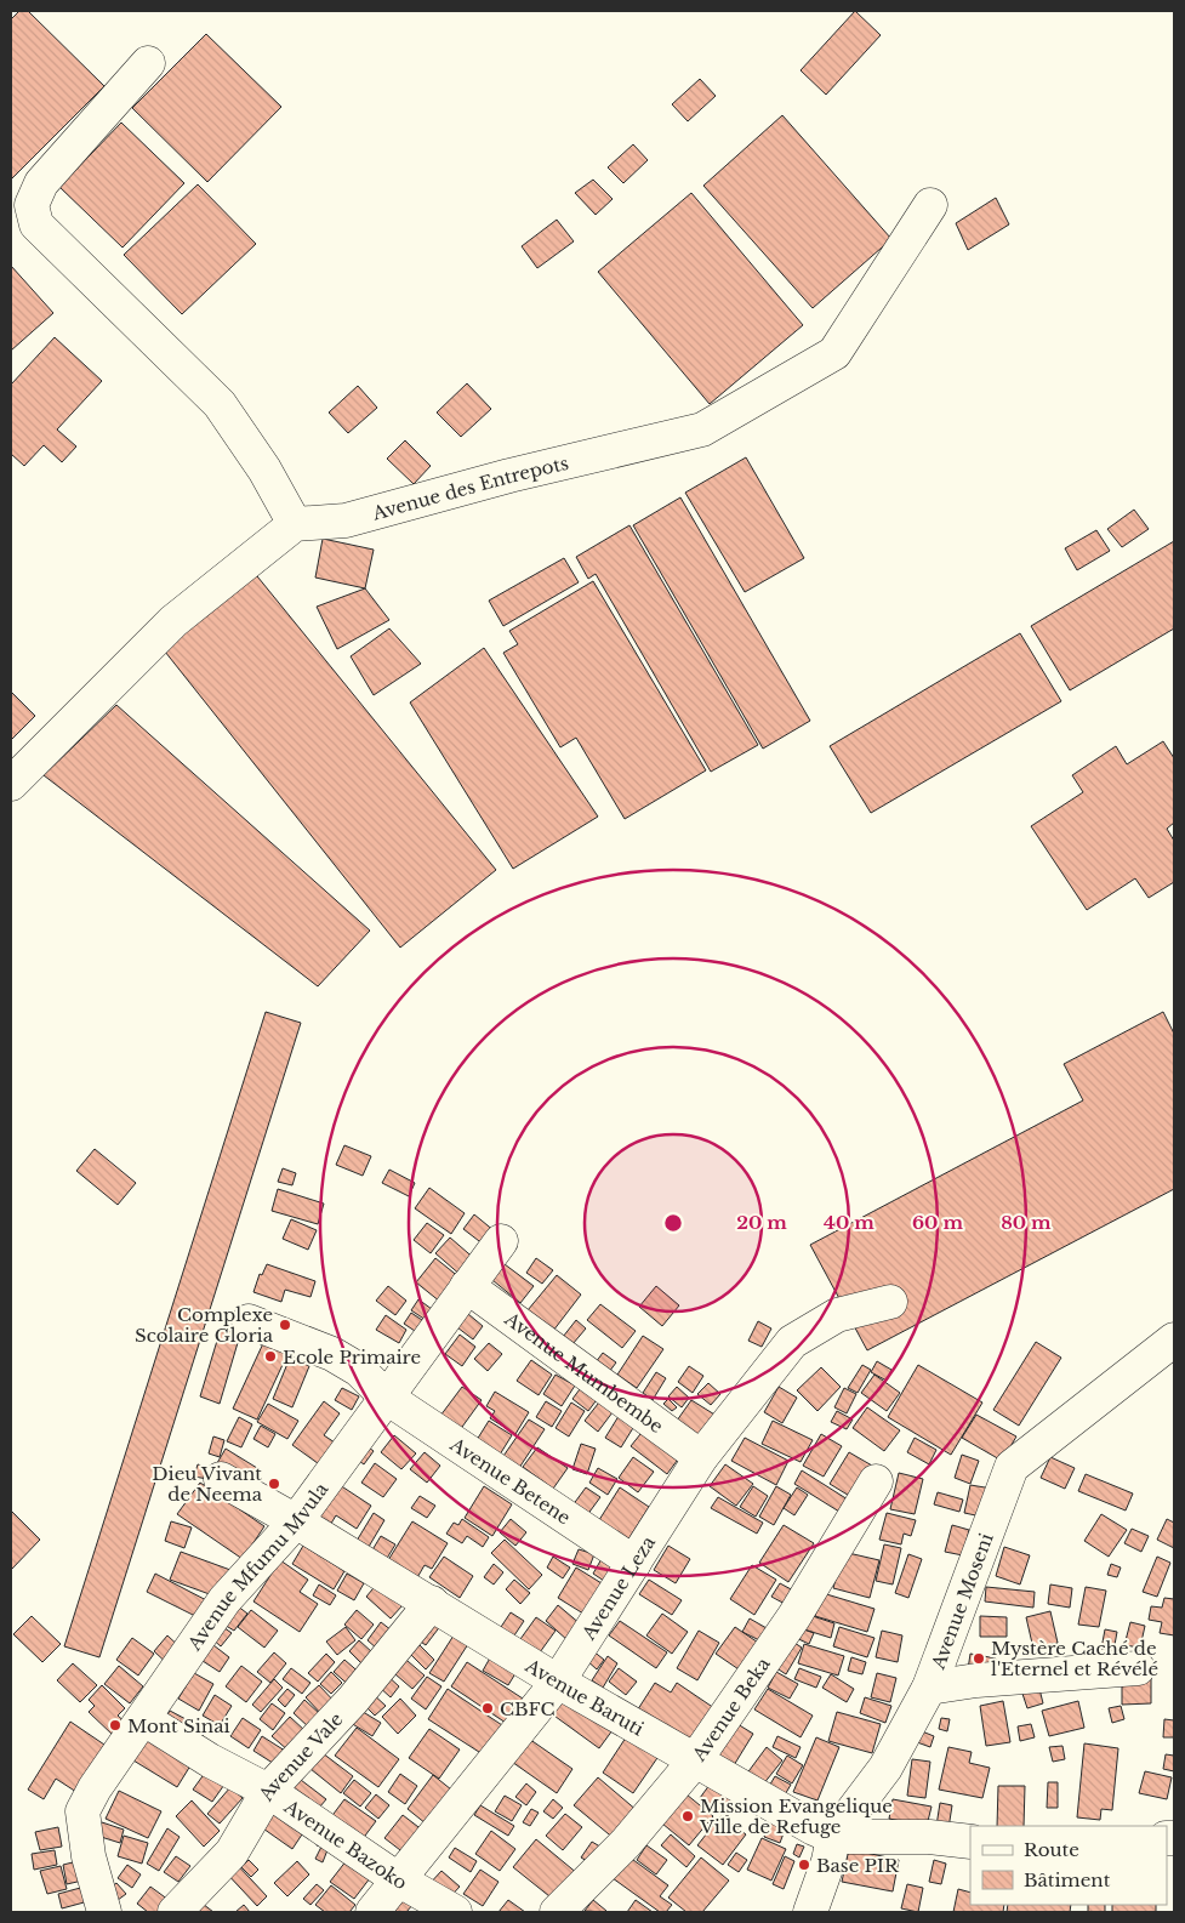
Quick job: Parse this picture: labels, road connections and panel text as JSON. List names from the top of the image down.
{
  "streets": {
    "street": [
      "Avenue des Entrepots",
      "Avenue Mumbembe",
      "Avenue Betene",
      "Avenue Mfumu Mvula",
      "Avenue Leza",
      "Avenue Moseni",
      "Avenue Baruti",
      "Avenue Beka",
      "Avenue Vale",
      "Avenue Bazoko"
    ]
  },
  "crossings": [
    ["Avenue Mumbembe", "Avenue Mfumu Mvula"],
    ["Avenue Mumbembe", "Avenue Leza"],
    ["Avenue Betene", "Avenue Mfumu Mvula"],
    ["Avenue Betene", "Avenue Leza"],
    ["Avenue Mfumu Mvula", "Avenue Baruti"],
    ["Avenue Mfumu Mvula", "Avenue Bazoko"],
    ["Avenue Leza", "Avenue Baruti"],
    ["Avenue Leza", "Avenue Bazoko"],
    ["Avenue Moseni", "Avenue Baruti"],
    ["Avenue Baruti", "Avenue Beka"],
    ["Avenue Baruti", "Avenue Vale"],
    ["Avenue Vale", "Avenue Bazoko"]
  ],
  "places": [
    "Complexe Scolaire Gloria",
    "Ecole Primaire",
    "Dieu Vivant de Neema",
    "Mystère Caché de l'Eternel et Révélé",
    "CBFC",
    "Mont Sinai",
    "Mission Evangelique Ville de Refuge",
    "Base PIR"
  ],
  "legend": ["Route", "Bâtiment"],
  "rings": [
    "20 m",
    "40 m",
    "60 m",
    "80 m"
  ]
}
